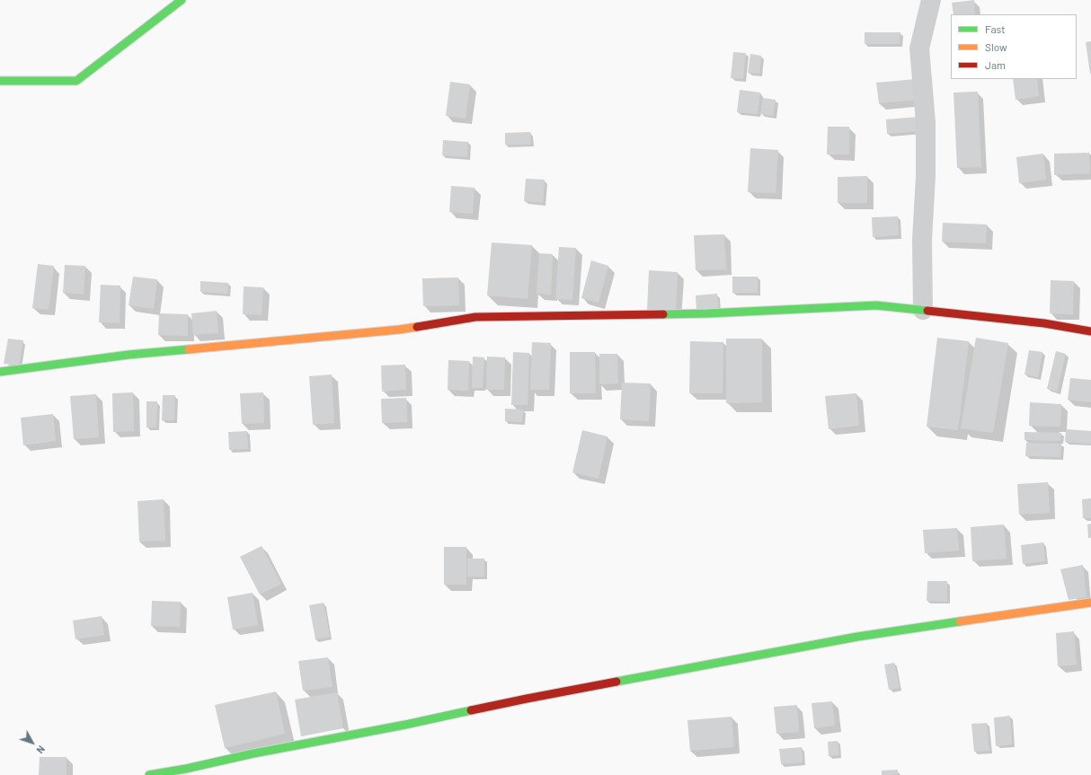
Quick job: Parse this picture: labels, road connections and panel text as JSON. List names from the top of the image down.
{
  "legend": ["Fast", "Slow", "Jam"],
  "north": "bottom right"
}
